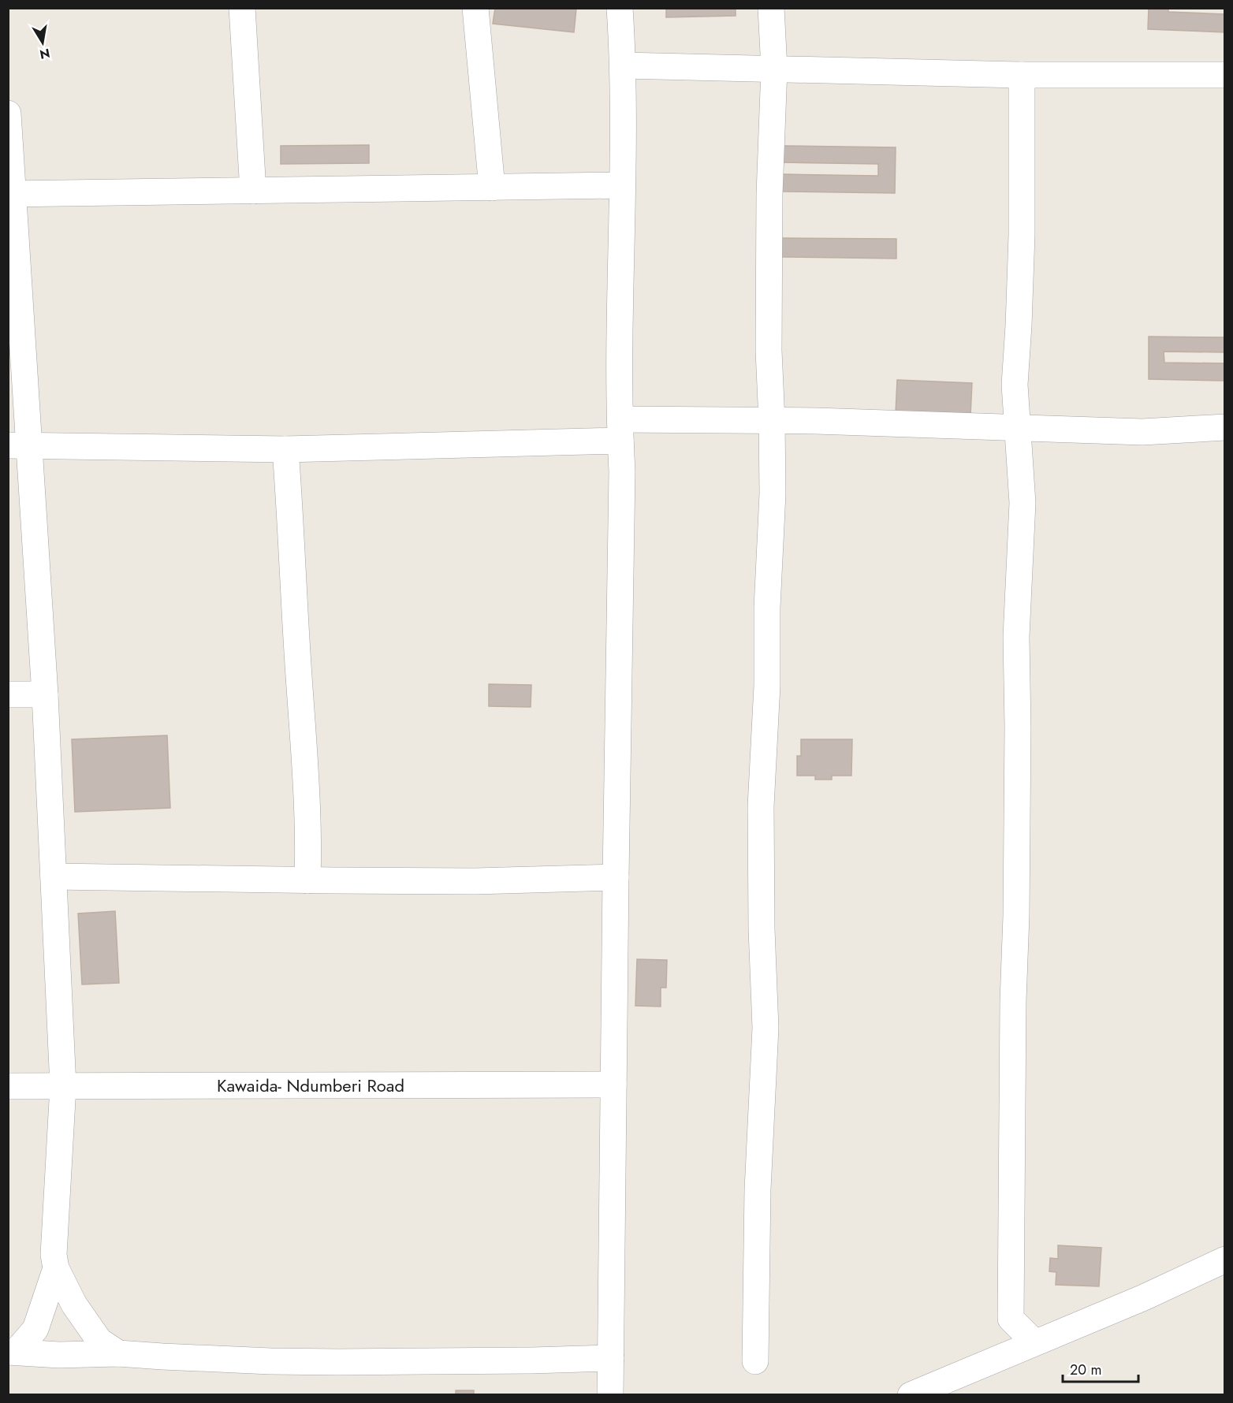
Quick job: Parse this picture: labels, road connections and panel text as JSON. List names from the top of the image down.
{
  "streets": {
    "street": ["Kawaida- Ndumberi Road"]
  },
  "scale_bar": "20 m",
  "north": "bottom"
}
